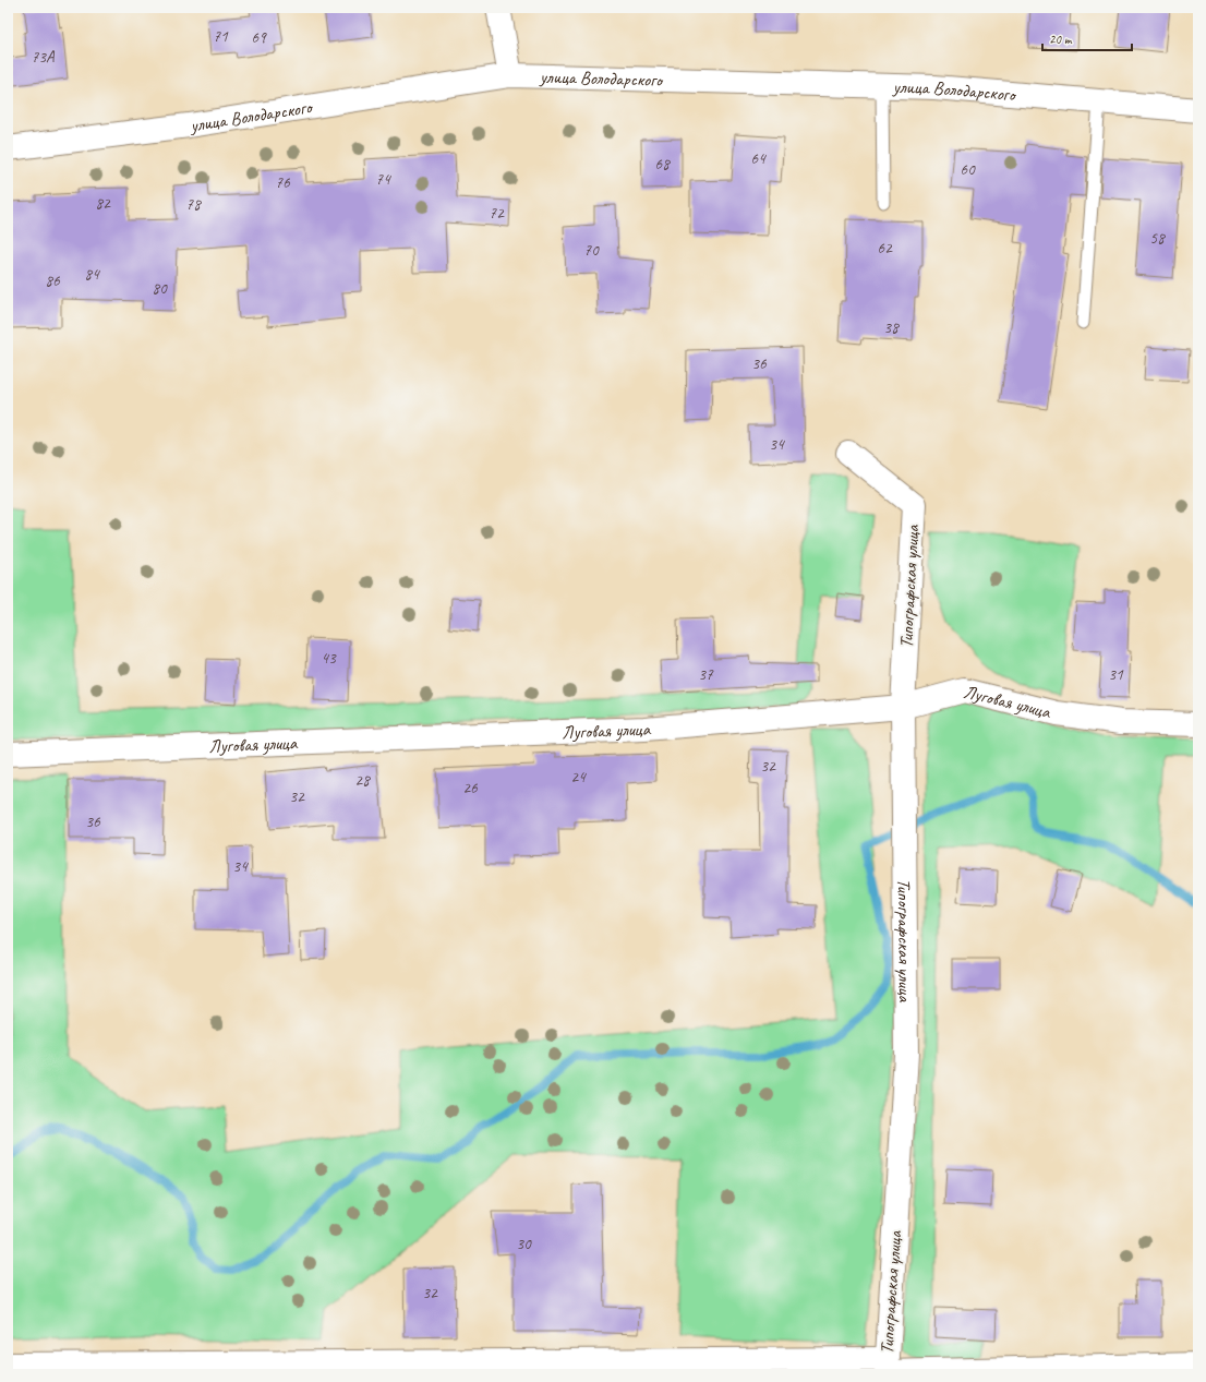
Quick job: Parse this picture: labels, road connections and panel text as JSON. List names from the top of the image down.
{
  "streets": {
    "street": ["улица Володарского", "Типографская улица", "Луговая улица"]
  },
  "crossings": [
    ["Типографская улица", "Луговая улица"]
  ],
  "house_numbers": [
    "71",
    "69",
    "73А",
    "64",
    "68",
    "60",
    "74",
    "76",
    "82",
    "78",
    "72",
    "58",
    "62",
    "70",
    "84",
    "86",
    "80",
    "38",
    "36",
    "34",
    "43",
    "37",
    "31",
    "32",
    "24",
    "28",
    "26",
    "32",
    "36",
    "34",
    "30",
    "32"
  ],
  "scale_bar": "20 m"
}
